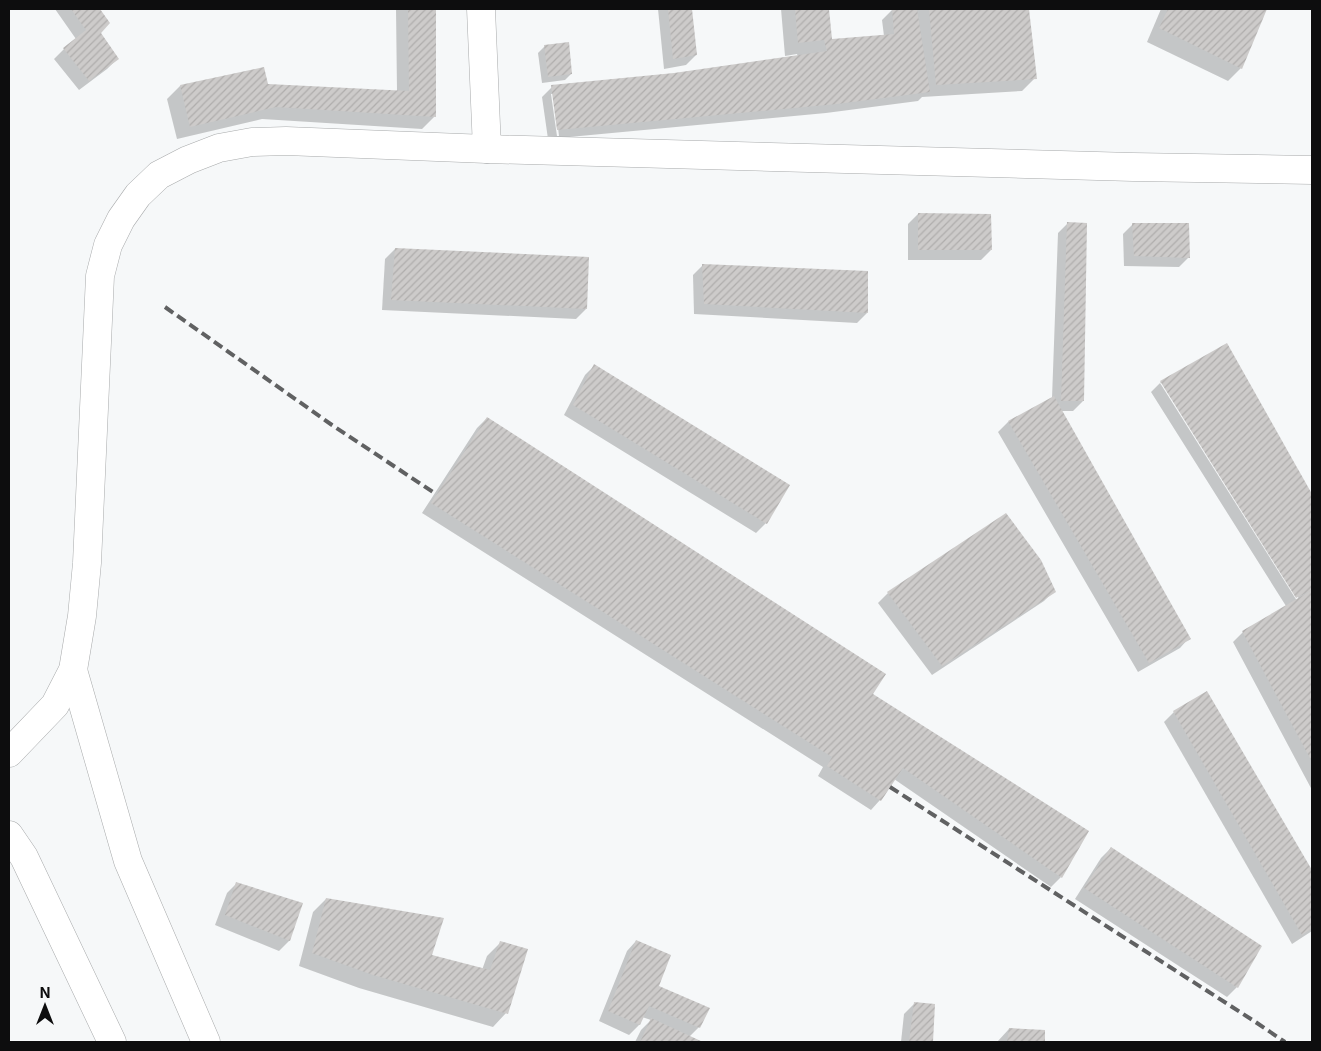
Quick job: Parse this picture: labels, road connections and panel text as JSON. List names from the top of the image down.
{
  "north": "top"
}
